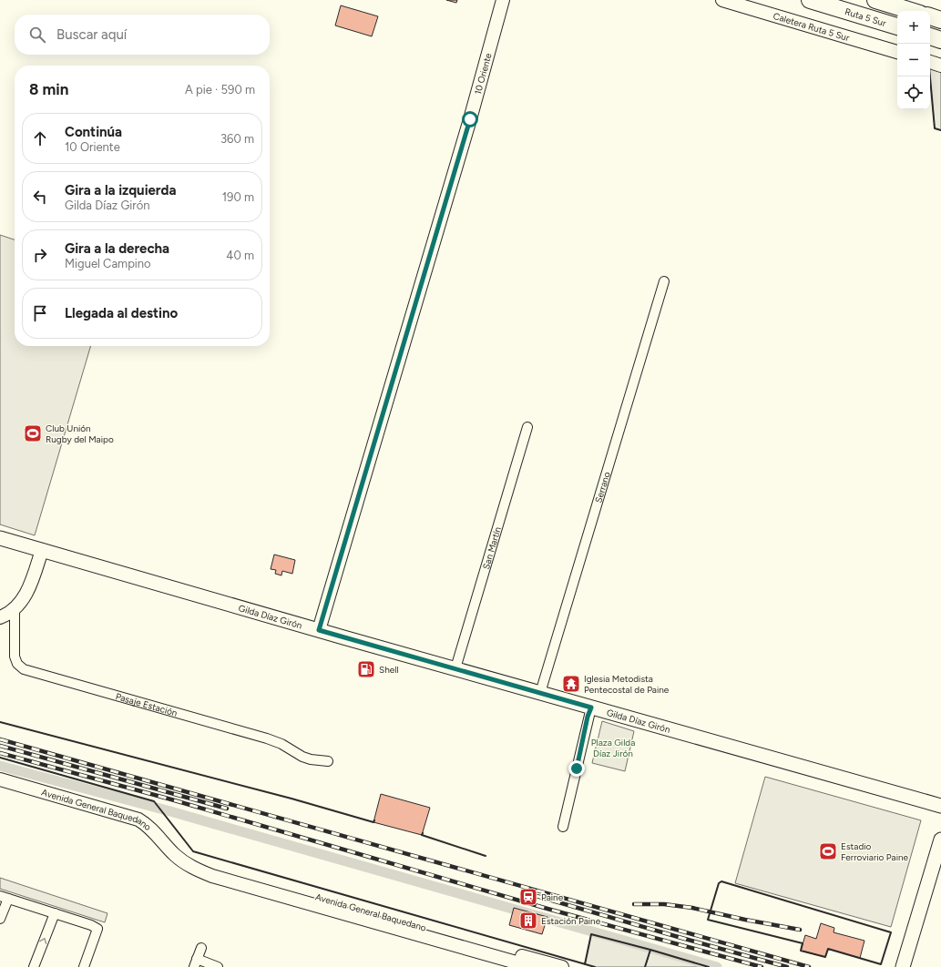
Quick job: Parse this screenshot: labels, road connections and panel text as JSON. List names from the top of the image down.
{
  "streets": {
    "highway": ["Ruta 5 Sur"],
    "main road": ["Gilda Díaz Girón"],
    "street": [
      "Caletera Ruta 5 Sur",
      "10 Oriente",
      "Serrano",
      "San Martín",
      "Pasaje Estación",
      "Avenida General Baquedano"
    ]
  },
  "crossings": [
    ["10 Oriente", "Gilda Díaz Girón"],
    ["Serrano", "Gilda Díaz Girón"],
    ["San Martín", "Gilda Díaz Girón"]
  ],
  "parks": ["Plaza Gilda Díaz Jirón"],
  "places": {
    "sports": ["Club Unión Rugby del Maipo", "Estadio Ferroviario Paine"],
    "fuel station": ["Shell"],
    "temple": ["Iglesia Metodista Pentecostal de Paine"],
    "station": ["Paine"],
    "building": ["Estación Paine"]
  },
  "page": {
    "map_buttons": ["+", "−"],
    "search": "Buscar aquí",
    "heading": ["8 min", "A pie · 590 m"],
    "list": [
      ["Continúa", "10 Oriente", "360 m"],
      ["Gira a la izquierda", "Gilda Díaz Girón", "190 m"],
      ["Gira a la derecha", "Miguel Campino", "40 m"],
      "Llegada al destino"
    ]
  }
}
